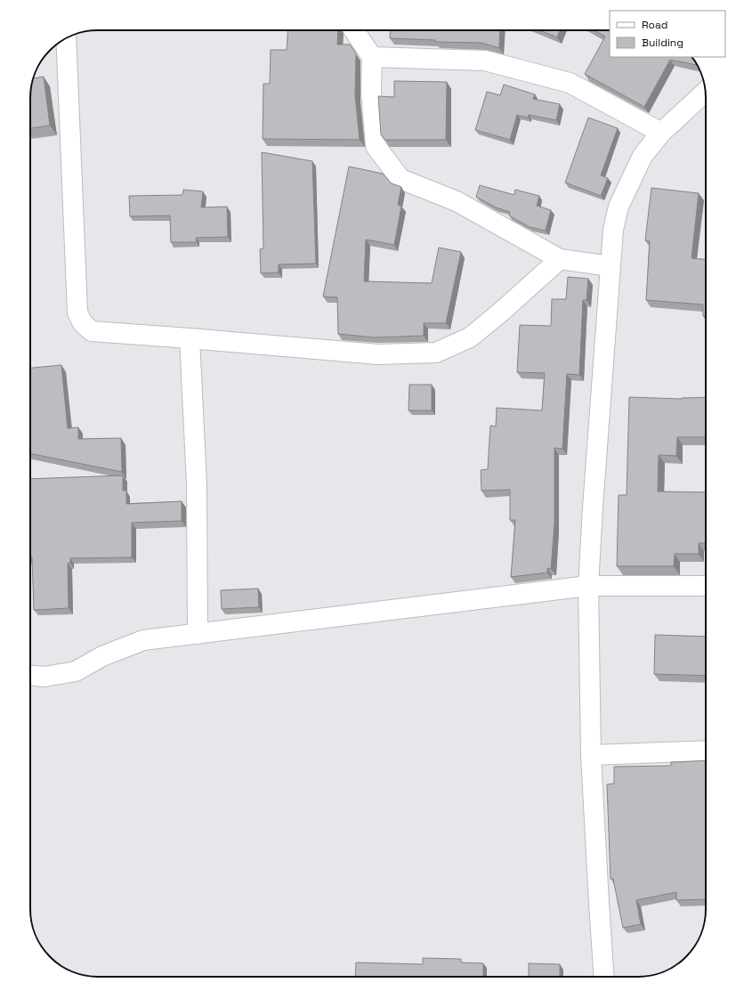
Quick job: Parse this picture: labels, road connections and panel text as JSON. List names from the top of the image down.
{
  "legend": ["Road", "Building"]
}
